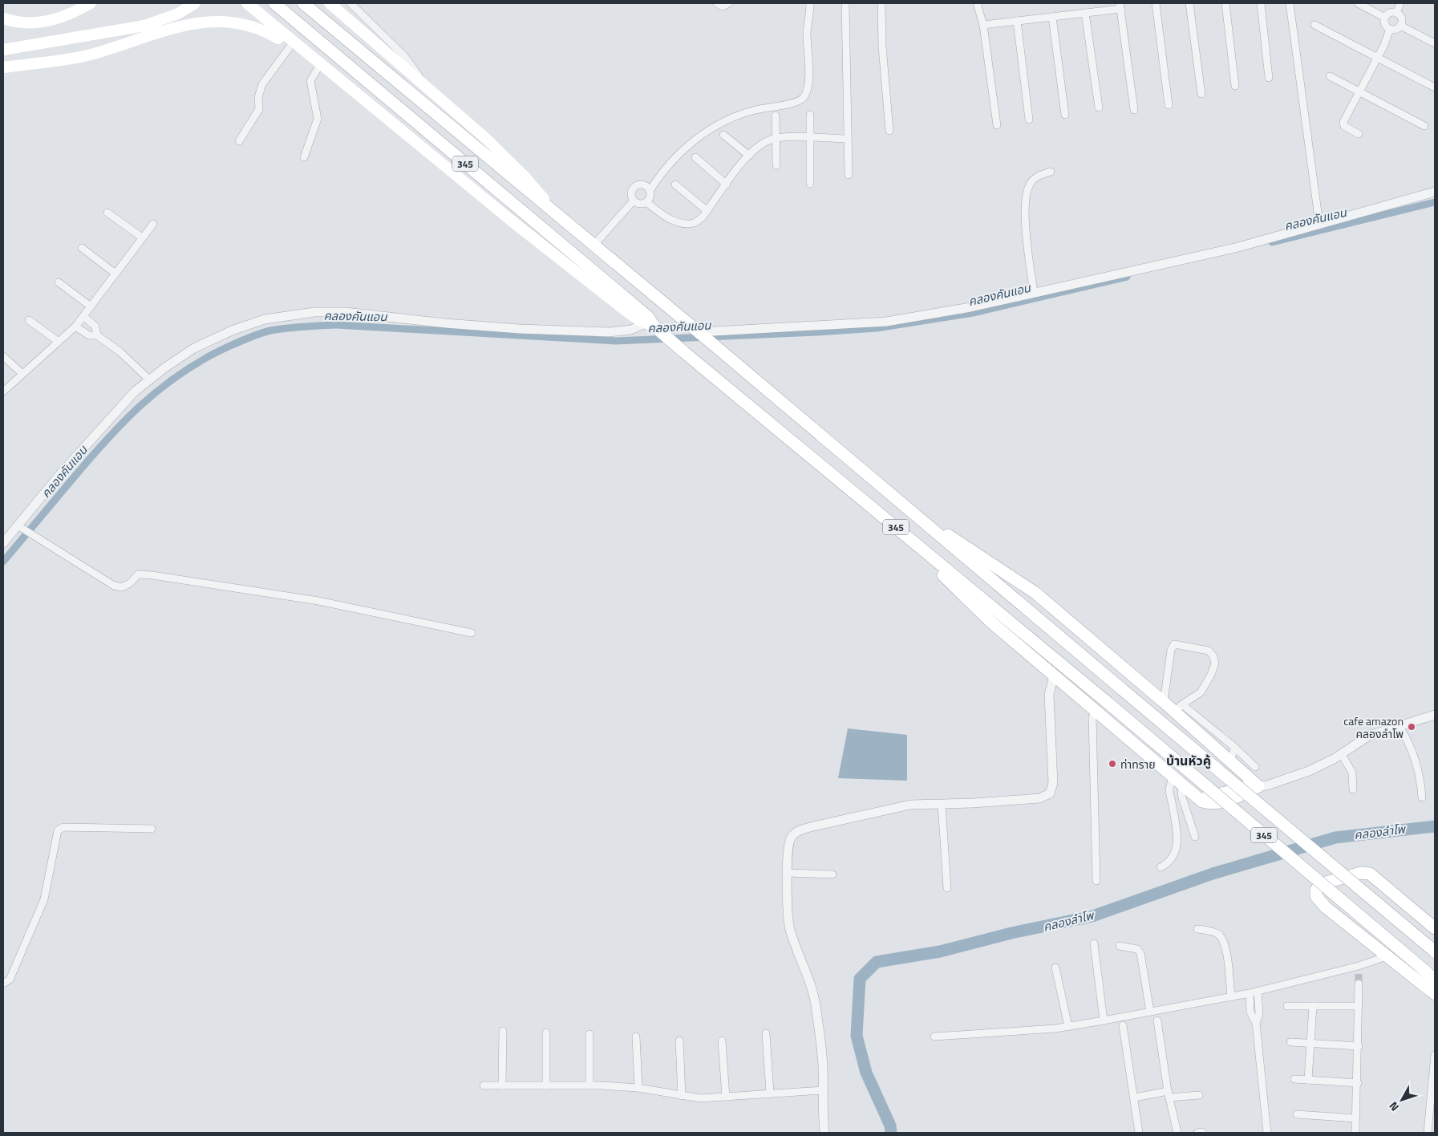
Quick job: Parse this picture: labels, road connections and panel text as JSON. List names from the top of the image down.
{
  "streets": {
    "main road": ["345"]
  },
  "districts": ["บ้านหัวคู้"],
  "water": ["คลองคันแอน", "คลองลำโพ"],
  "places": ["cafe amazon คลองลำโพ", "ท่าทราย"],
  "north": "bottom left"
}
